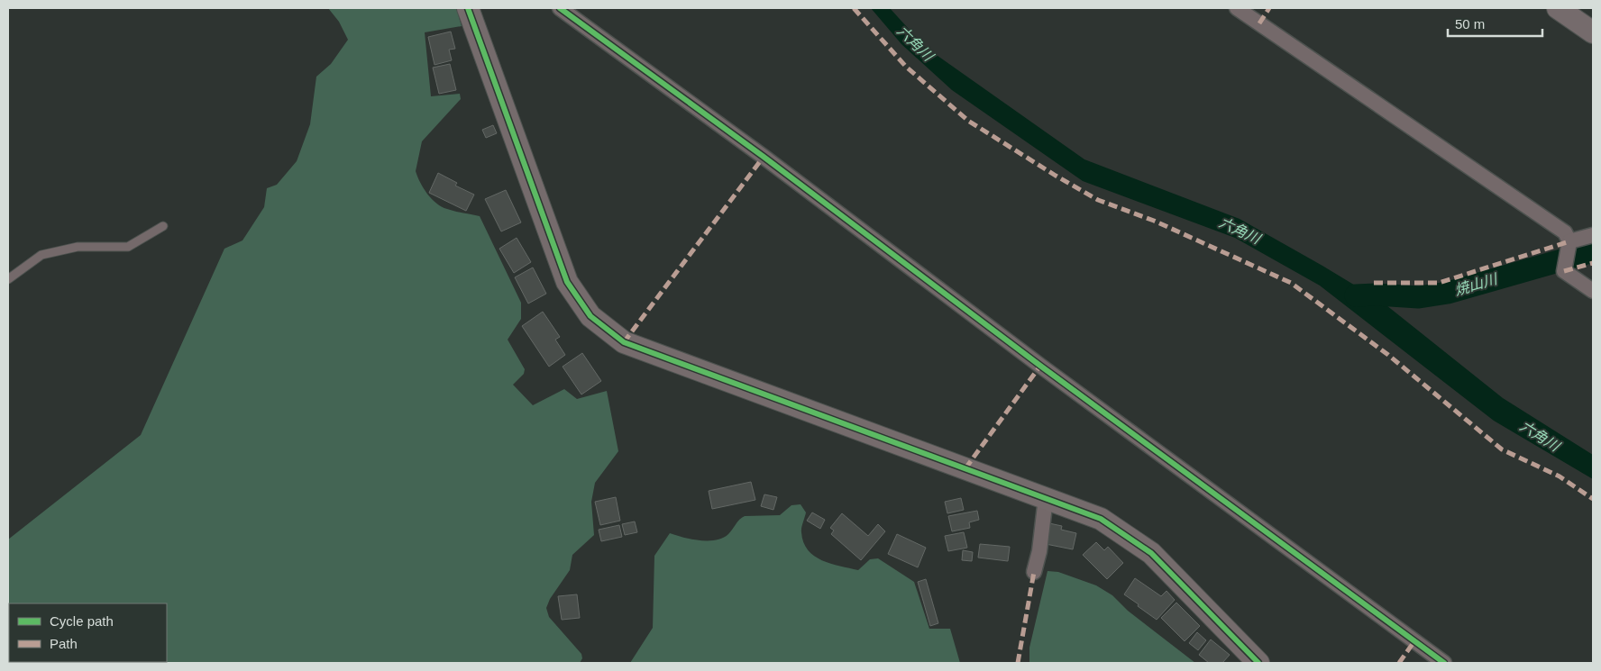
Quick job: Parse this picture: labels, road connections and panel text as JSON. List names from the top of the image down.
{
  "water": ["六角川", "焼山川"],
  "legend": ["Cycle path", "Path"],
  "scale_bar": "50 m"
}
